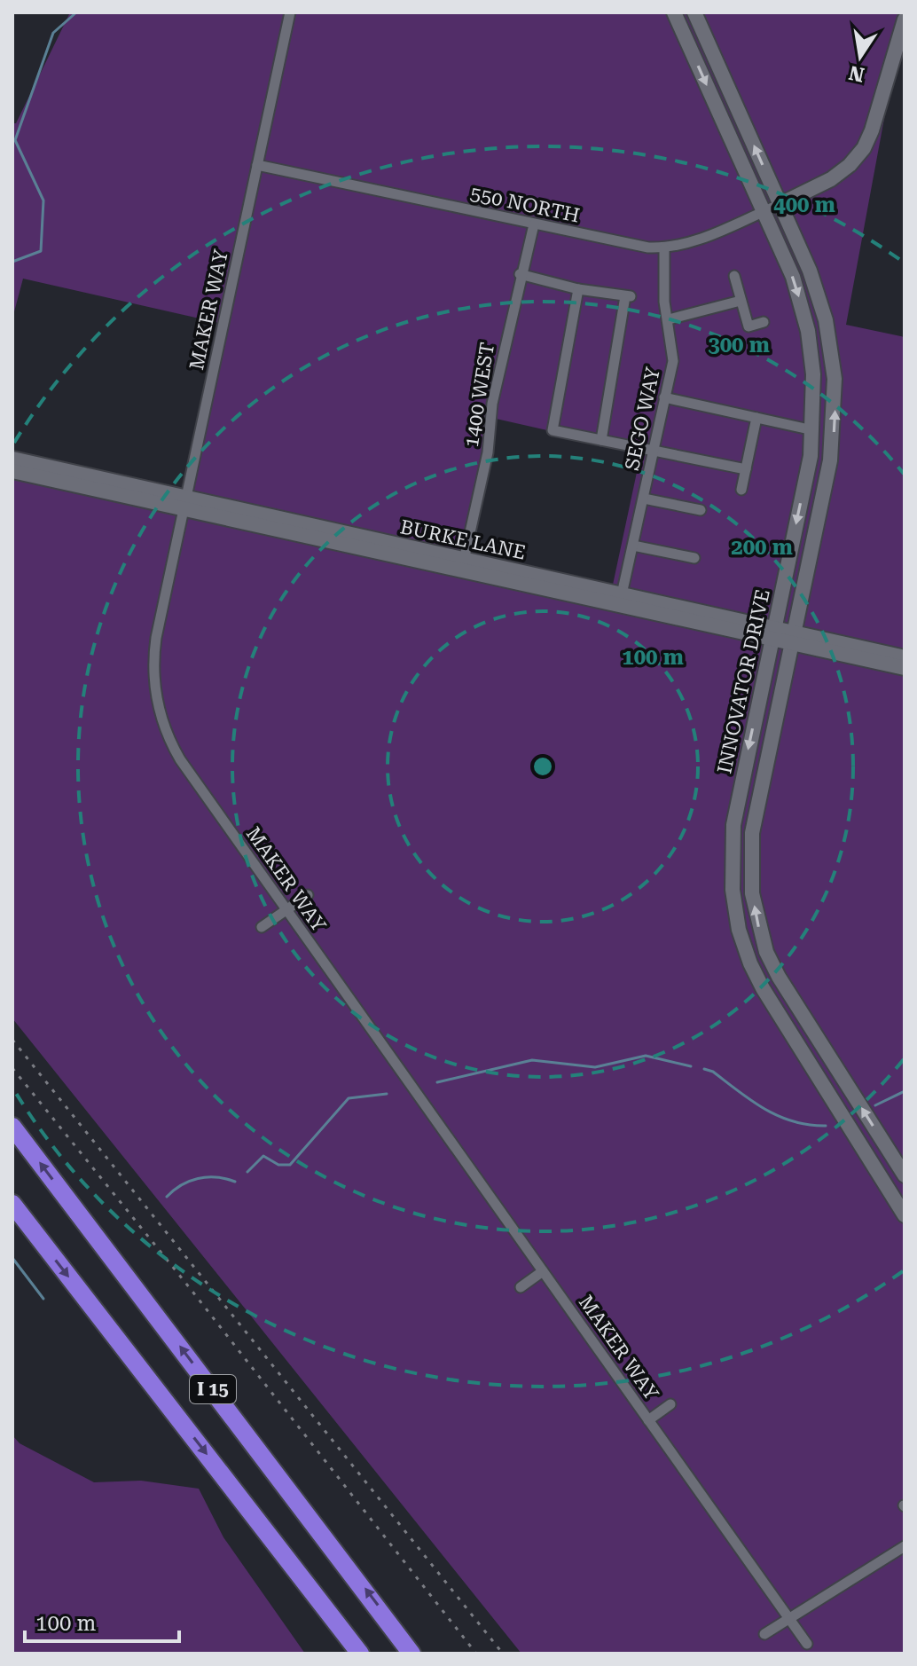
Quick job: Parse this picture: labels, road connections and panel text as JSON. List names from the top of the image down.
{
  "streets": {
    "highway": ["I 15"],
    "main road": ["BURKE LANE", "INNOVATOR DRIVE"],
    "street": [
      "550 NORTH",
      "MAKER WAY",
      "1400 WEST",
      "SEGO WAY"
    ]
  },
  "crossings": [
    ["550 NORTH", "MAKER WAY"],
    ["550 NORTH", "1400 WEST"],
    ["550 NORTH", "SEGO WAY"],
    ["550 NORTH", "INNOVATOR DRIVE"],
    ["MAKER WAY", "BURKE LANE"],
    ["1400 WEST", "BURKE LANE"],
    ["SEGO WAY", "BURKE LANE"],
    ["BURKE LANE", "INNOVATOR DRIVE"]
  ],
  "scale_bar": "100 m",
  "north": "bottom",
  "rings": [
    "400 m",
    "300 m",
    "200 m",
    "100 m"
  ]
}
